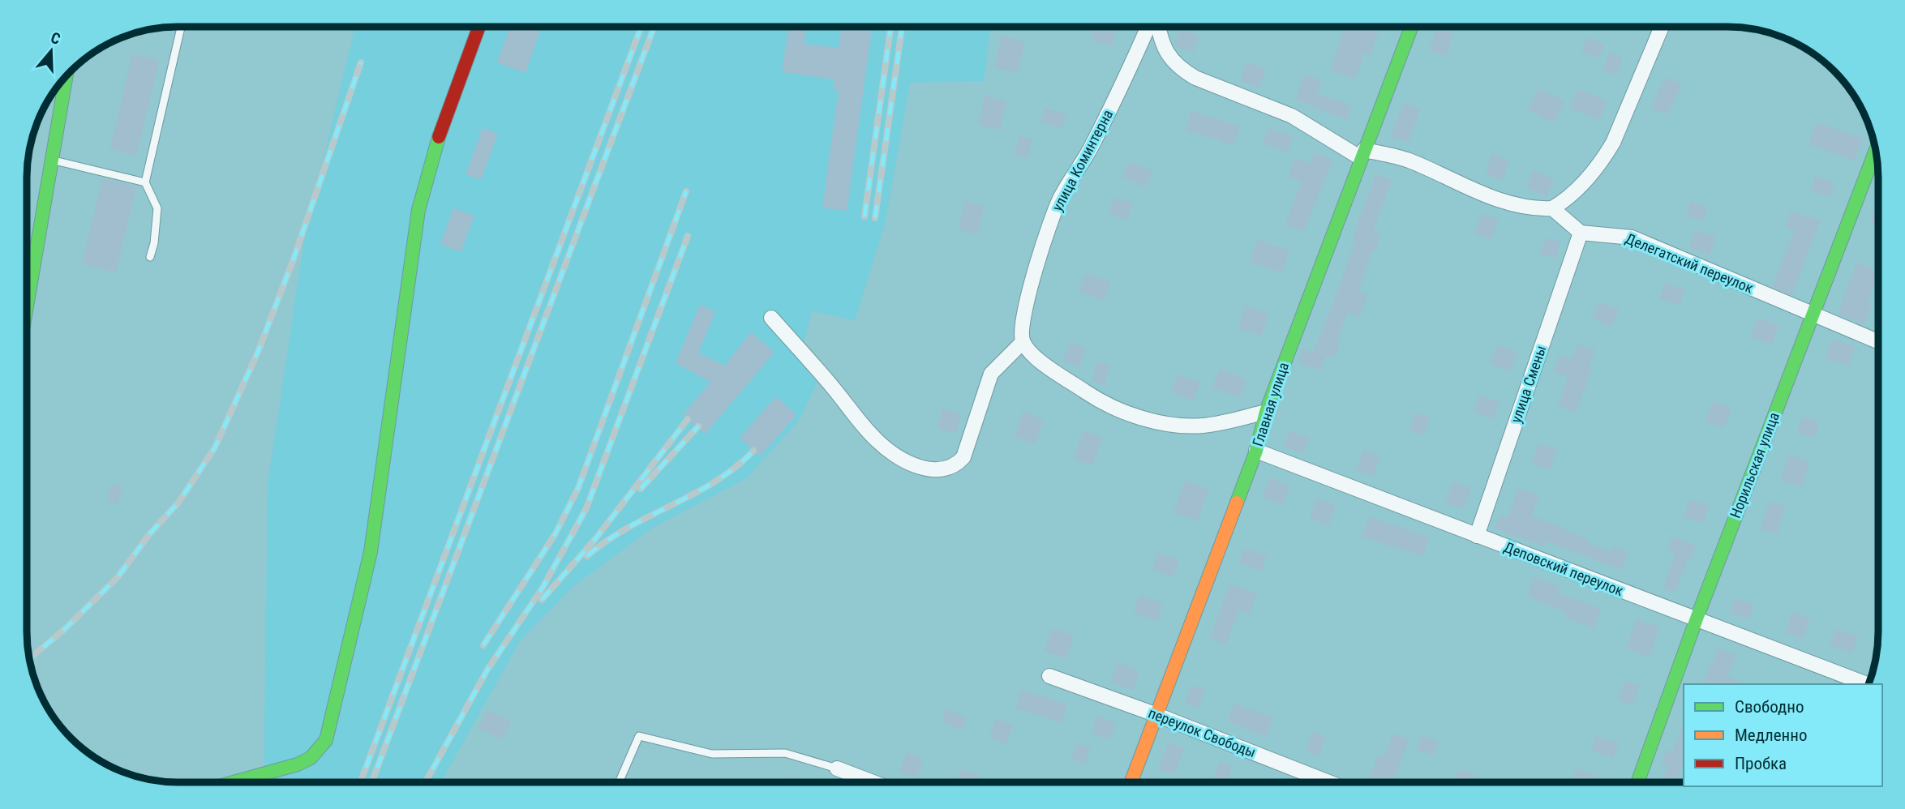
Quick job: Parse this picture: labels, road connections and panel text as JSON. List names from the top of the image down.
{
  "streets": {
    "street": [
      "улица Коминтерна",
      "Делегатский переулок",
      "улица Смены",
      "Главная улица",
      "Норильская улица",
      "Деповский переулок",
      "переулок Свободы"
    ]
  },
  "crossings": [
    ["Делегатский переулок", "улица Смены"],
    ["Делегатский переулок", "Норильская улица"],
    ["улица Смены", "Деповский переулок"],
    ["Главная улица", "Деповский переулок"],
    ["Главная улица", "переулок Свободы"],
    ["Норильская улица", "Деповский переулок"]
  ],
  "legend": ["Свободно", "Медленно", "Пробка"],
  "north": "top"
}
